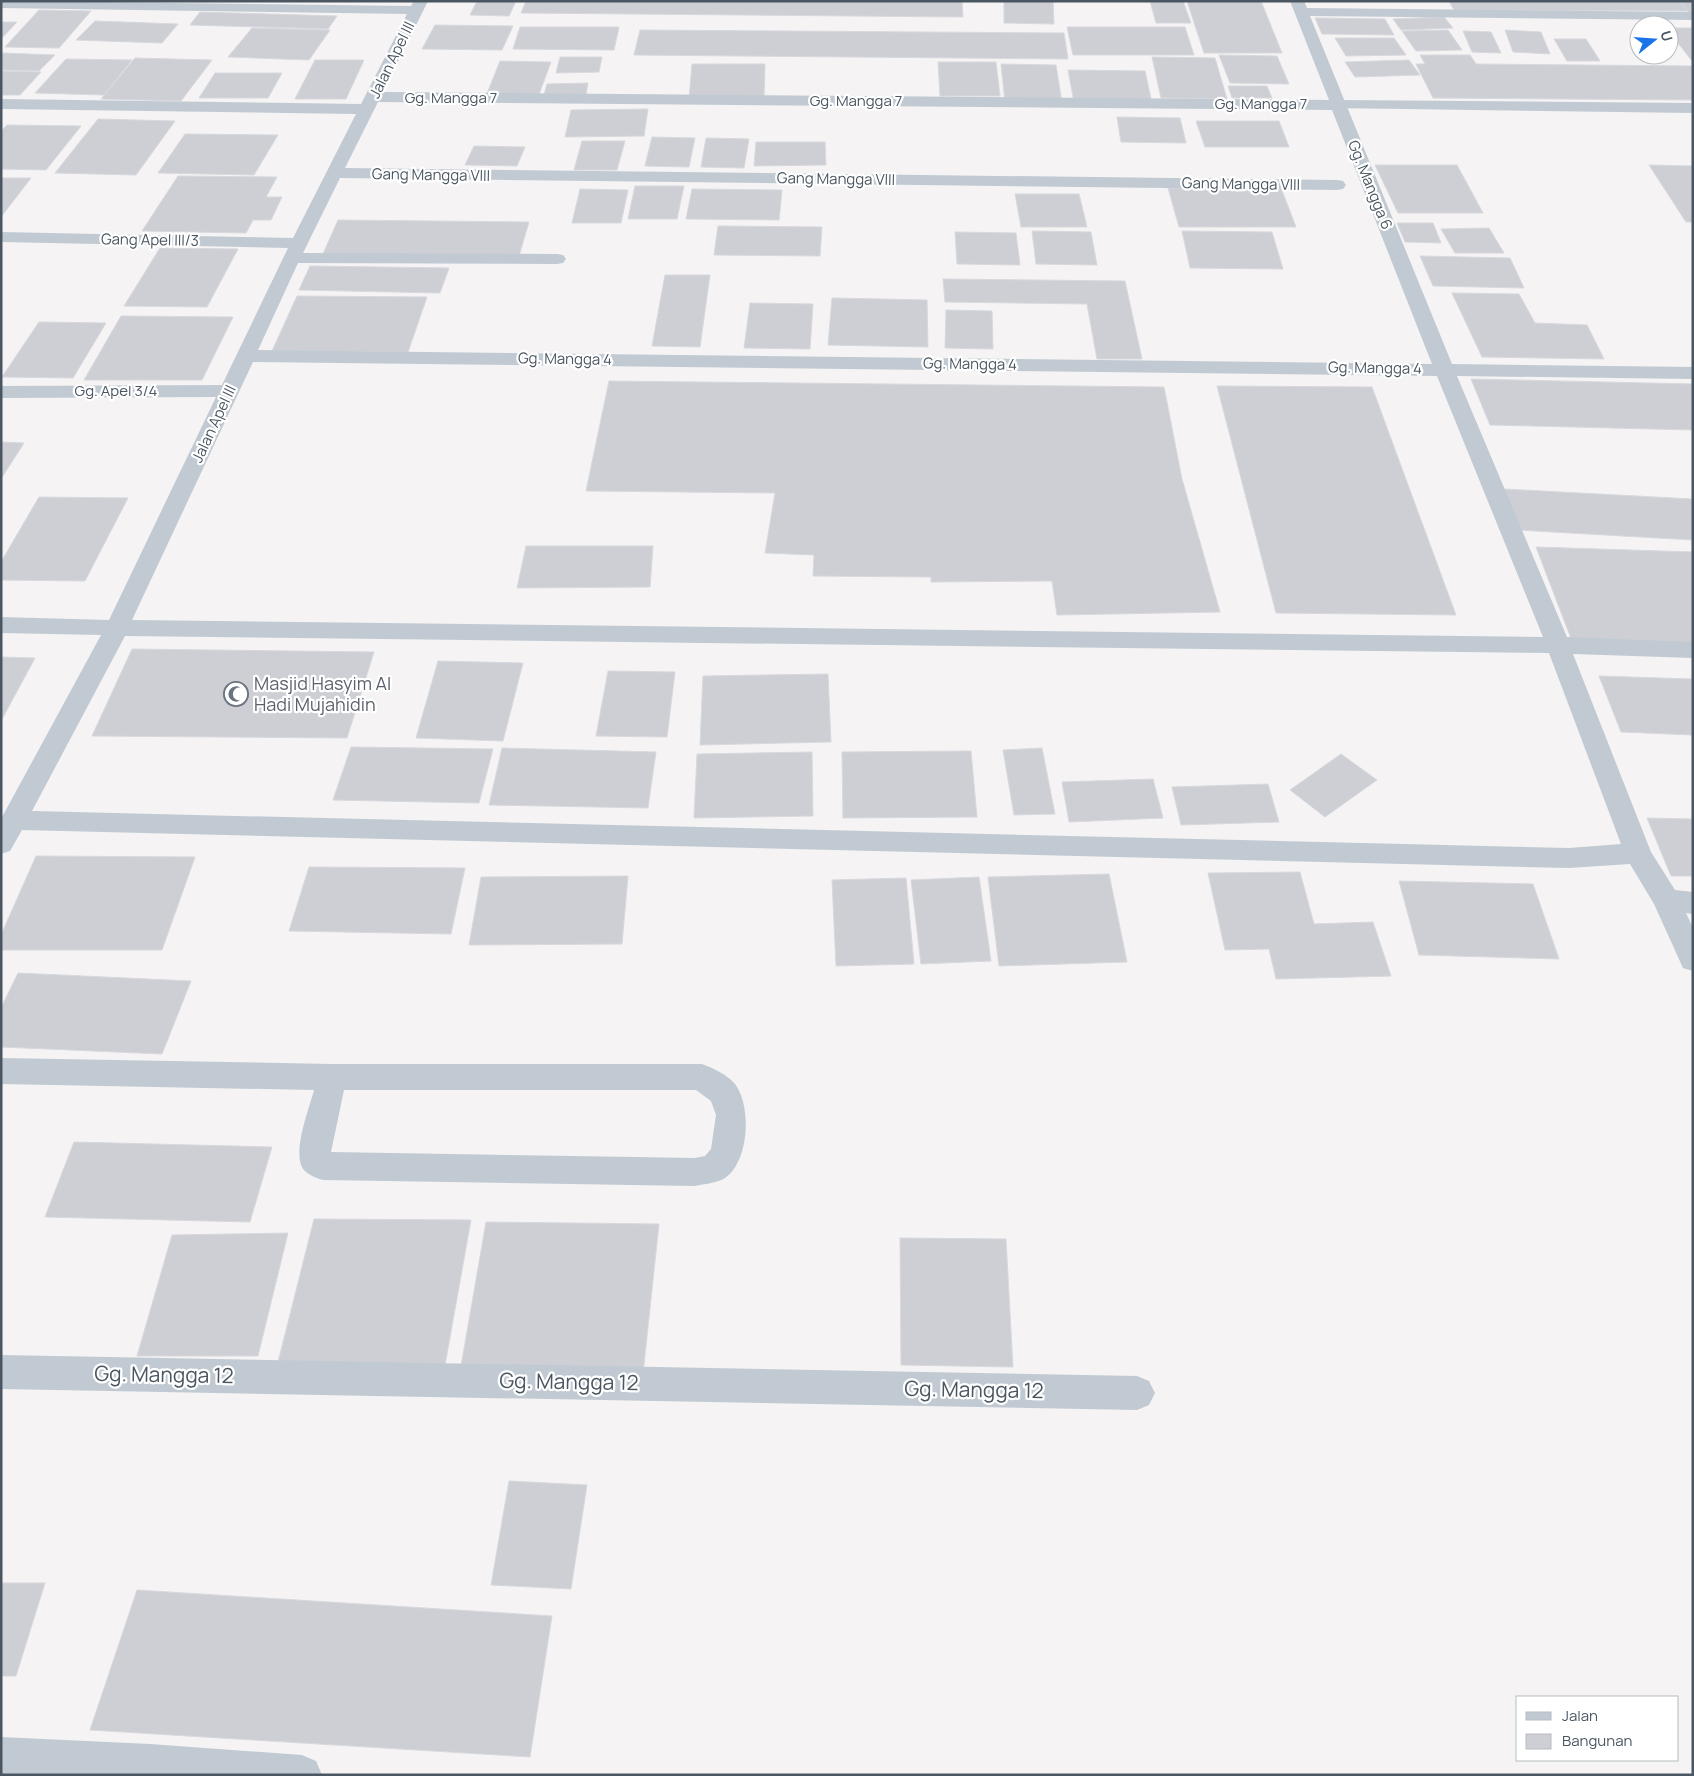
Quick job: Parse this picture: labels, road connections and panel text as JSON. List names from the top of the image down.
{
  "streets": {
    "street": [
      "Jalan Apel III",
      "Gg. Mangga 7",
      "Gang Mangga VIII",
      "Gg. Mangga 6",
      "Gang Apel III/3",
      "Gg. Mangga 4",
      "Gg. Apel 3/4",
      "Gg. Mangga 12"
    ]
  },
  "crossings": [
    ["Jalan Apel III", "Gg. Mangga 7"],
    ["Jalan Apel III", "Gang Mangga VIII"],
    ["Jalan Apel III", "Gang Apel III/3"],
    ["Jalan Apel III", "Gg. Mangga 4"],
    ["Jalan Apel III", "Gg. Apel 3/4"],
    ["Gg. Mangga 7", "Gg. Mangga 6"],
    ["Gg. Mangga 6", "Gg. Mangga 4"]
  ],
  "places": {
    "mosque": ["Masjid Hasyim Al Hadi Mujahidin"]
  },
  "legend": ["Jalan", "Bangunan"],
  "north": "right"
}
